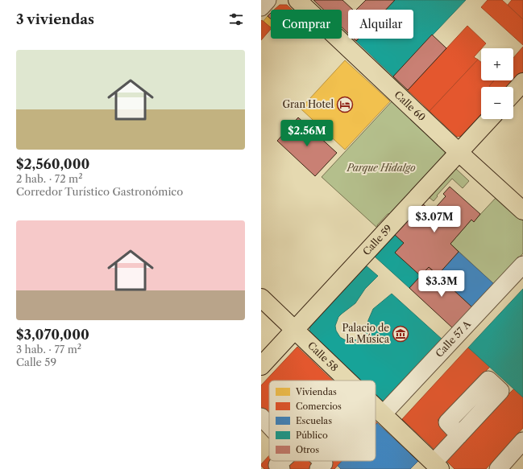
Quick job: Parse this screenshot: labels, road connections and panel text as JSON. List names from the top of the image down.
{
  "streets": {
    "main road": ["Calle 60", "Calle 59", "Calle 58"],
    "street": ["Calle 57 A"]
  },
  "crossings": [
    ["Calle 60", "Calle 59"],
    ["Calle 59", "Calle 58"],
    ["Calle 57 A", "Calle 58"]
  ],
  "parks": ["Parque Hidalgo"],
  "places": {
    "hotel": ["Gran Hotel"],
    "museum": ["Palacio de la Música"]
  },
  "legend": [
    "Viviendas",
    "Comercios",
    "Escuelas",
    "Público",
    "Otros"
  ],
  "page": {
    "heading": "3 viviendas",
    "chip": ["Comprar", "Alquilar"],
    "list": [
      {
        "name": "$2,560,000",
        "note": "2 hab. · 72 m² · Corredor Turístico Gastronómico"
      },
      {
        "name": "$3,070,000",
        "note": "3 hab. · 77 m² · Calle 59"
      }
    ],
    "map_buttons": ["+", "−"],
    "price": ["$2.56M", "$3.07M", "$3.3M"]
  }
}
